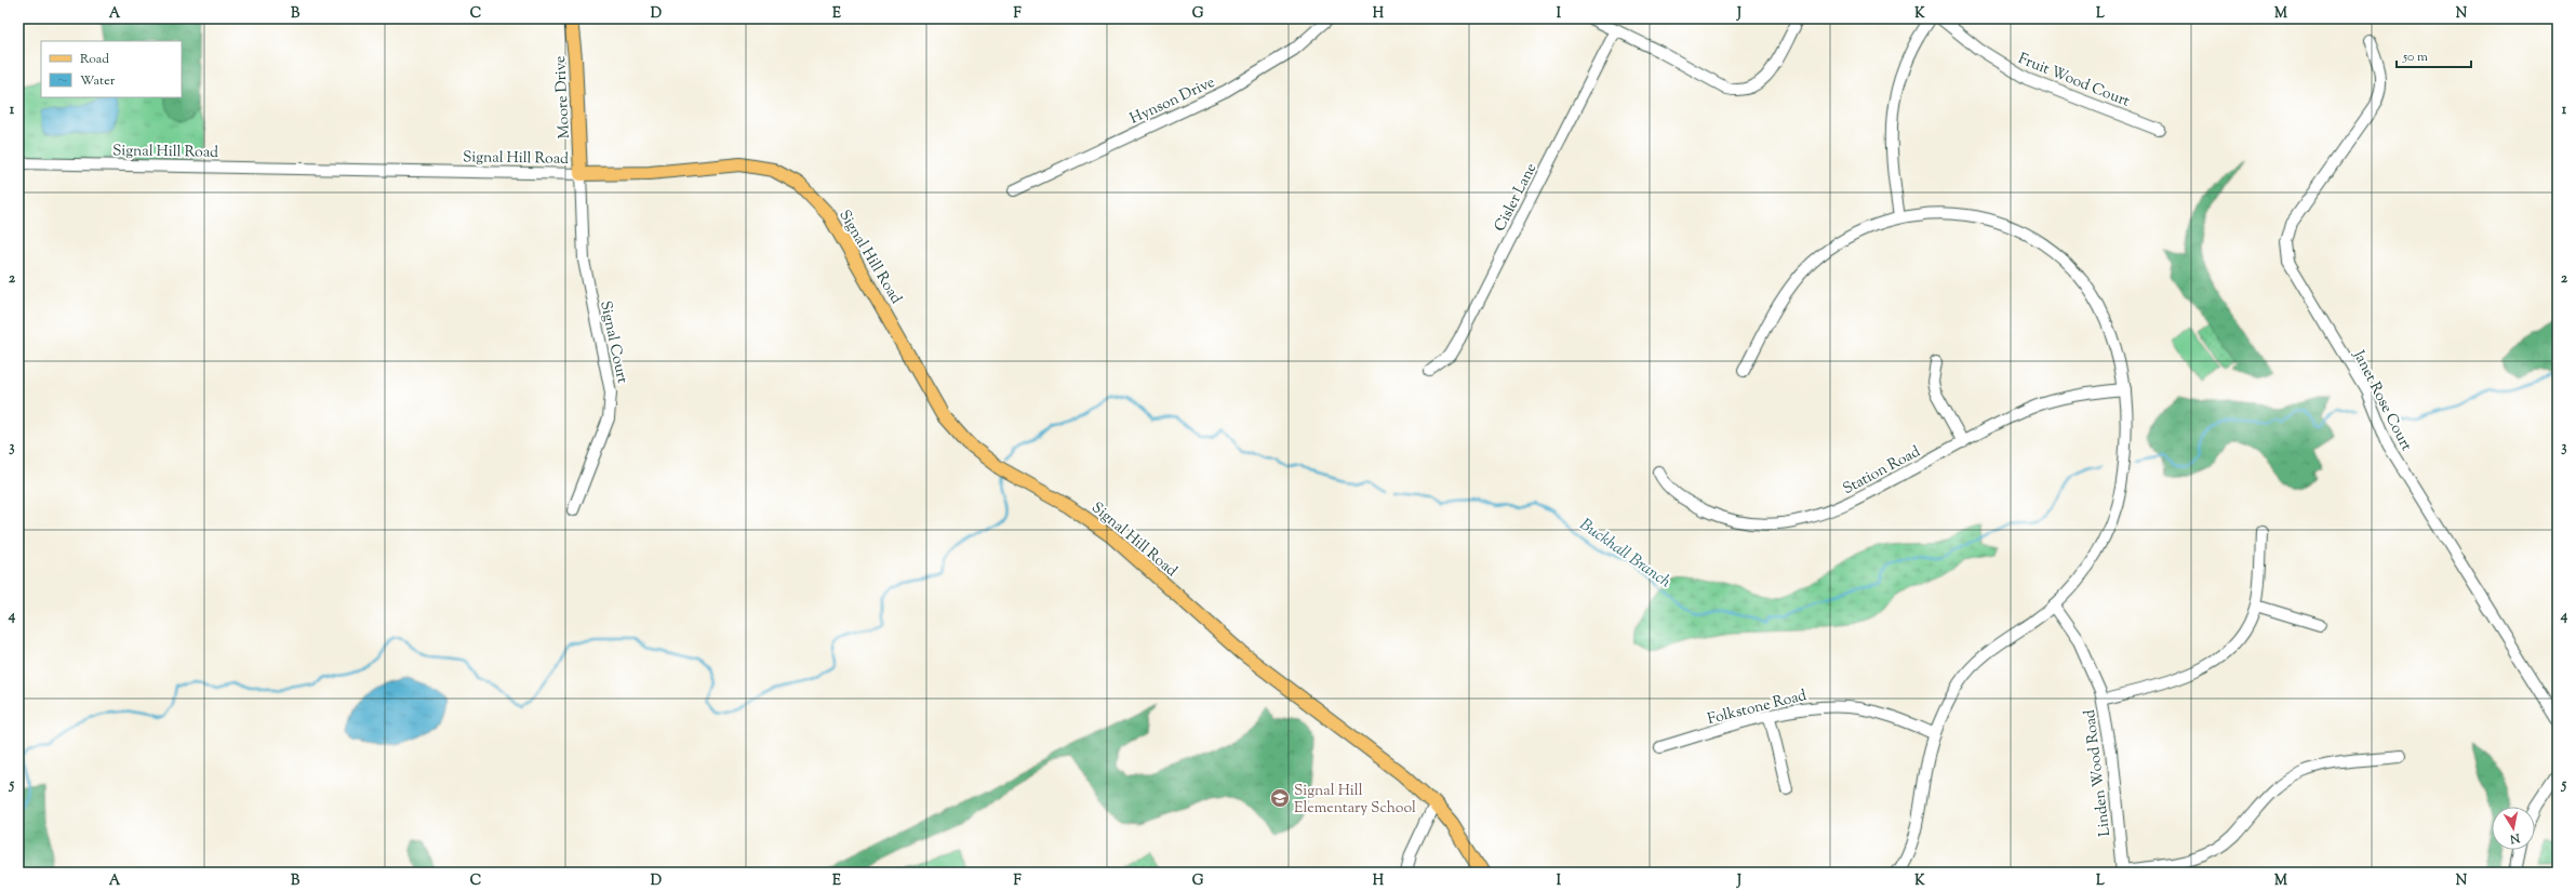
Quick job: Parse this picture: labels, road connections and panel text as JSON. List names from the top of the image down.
{
  "streets": {
    "main road": ["Moore Drive", "Signal Hill Road"],
    "street": [
      "Fruit Wood Court",
      "Hynson Drive",
      "Cisler Lane",
      "Signal Court",
      "Janet Rose Court",
      "Station Road",
      "Folkstone Road",
      "Linden Wood Road"
    ]
  },
  "crossings": [
    ["Moore Drive", "Signal Hill Road"],
    ["Moore Drive", "Signal Court"],
    ["Signal Hill Road", "Signal Court"]
  ],
  "water": ["Buckhall Branch"],
  "places": {
    "school or university": ["Signal Hill Elementary School"]
  },
  "legend": ["Road", "Water"],
  "scale_bar": "50 m",
  "north": "bottom",
  "grid": {
    "columns": [
      "A",
      "B",
      "C",
      "D",
      "E",
      "F",
      "G",
      "H",
      "I",
      "J",
      "K",
      "L",
      "M",
      "N"
    ],
    "rows": [
      "1",
      "2",
      "3",
      "4",
      "5"
    ]
  }
}
